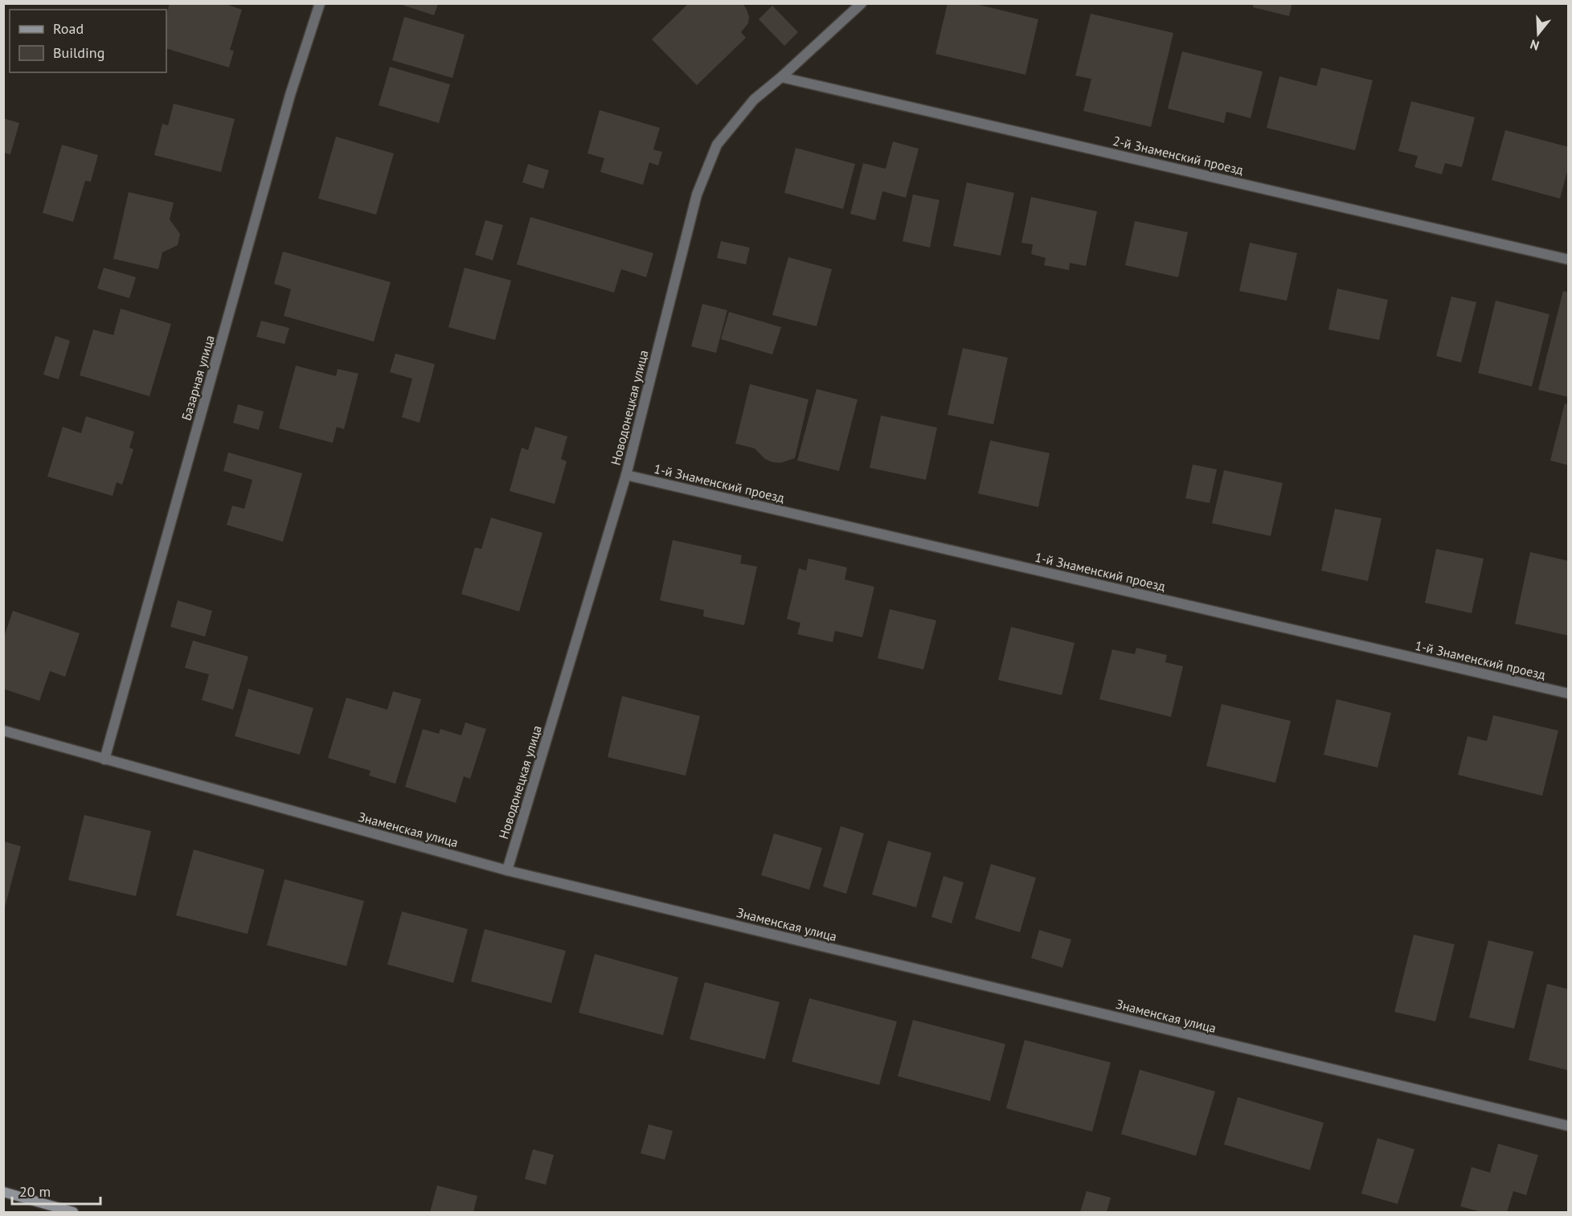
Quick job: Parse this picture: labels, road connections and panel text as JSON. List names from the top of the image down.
{
  "streets": {
    "street": [
      "2-й Знаменский проезд",
      "Базарная улица",
      "Новодонецкая улица",
      "1-й Знаменский проезд",
      "Знаменская улица"
    ]
  },
  "crossings": [
    ["2-й Знаменский проезд", "Новодонецкая улица"],
    ["Базарная улица", "Знаменская улица"],
    ["Новодонецкая улица", "1-й Знаменский проезд"],
    ["Новодонецкая улица", "Знаменская улица"]
  ],
  "legend": ["Road", "Building"],
  "scale_bar": "20 m",
  "north": "bottom"
}
